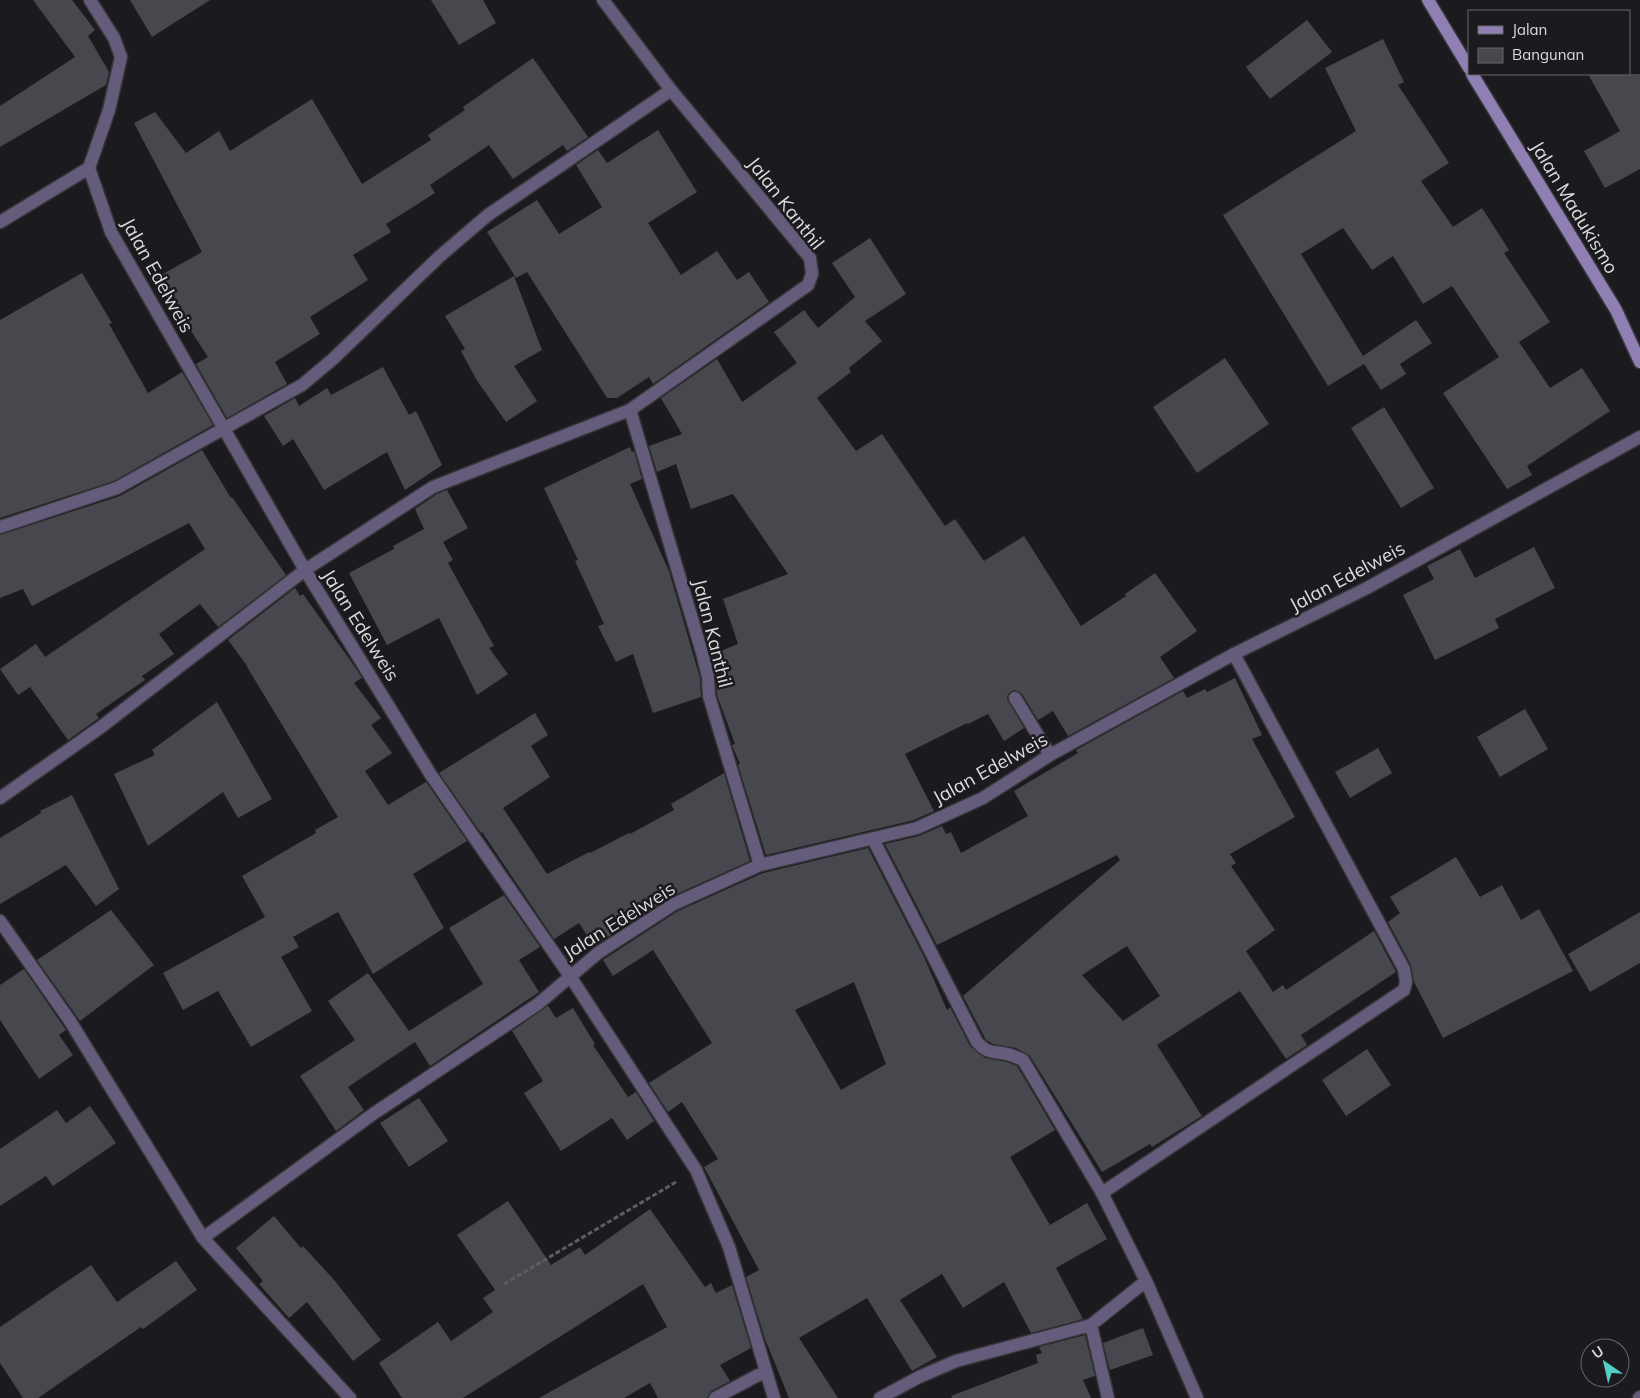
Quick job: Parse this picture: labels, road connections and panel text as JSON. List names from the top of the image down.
{
  "streets": {
    "street": ["Jalan Kanthil", "Jalan Madukismo", "Jalan Edelweis"]
  },
  "crossings": [
    ["Jalan Kanthil", "Jalan Edelweis"]
  ],
  "legend": ["Jalan", "Bangunan"],
  "north": "top left"
}
